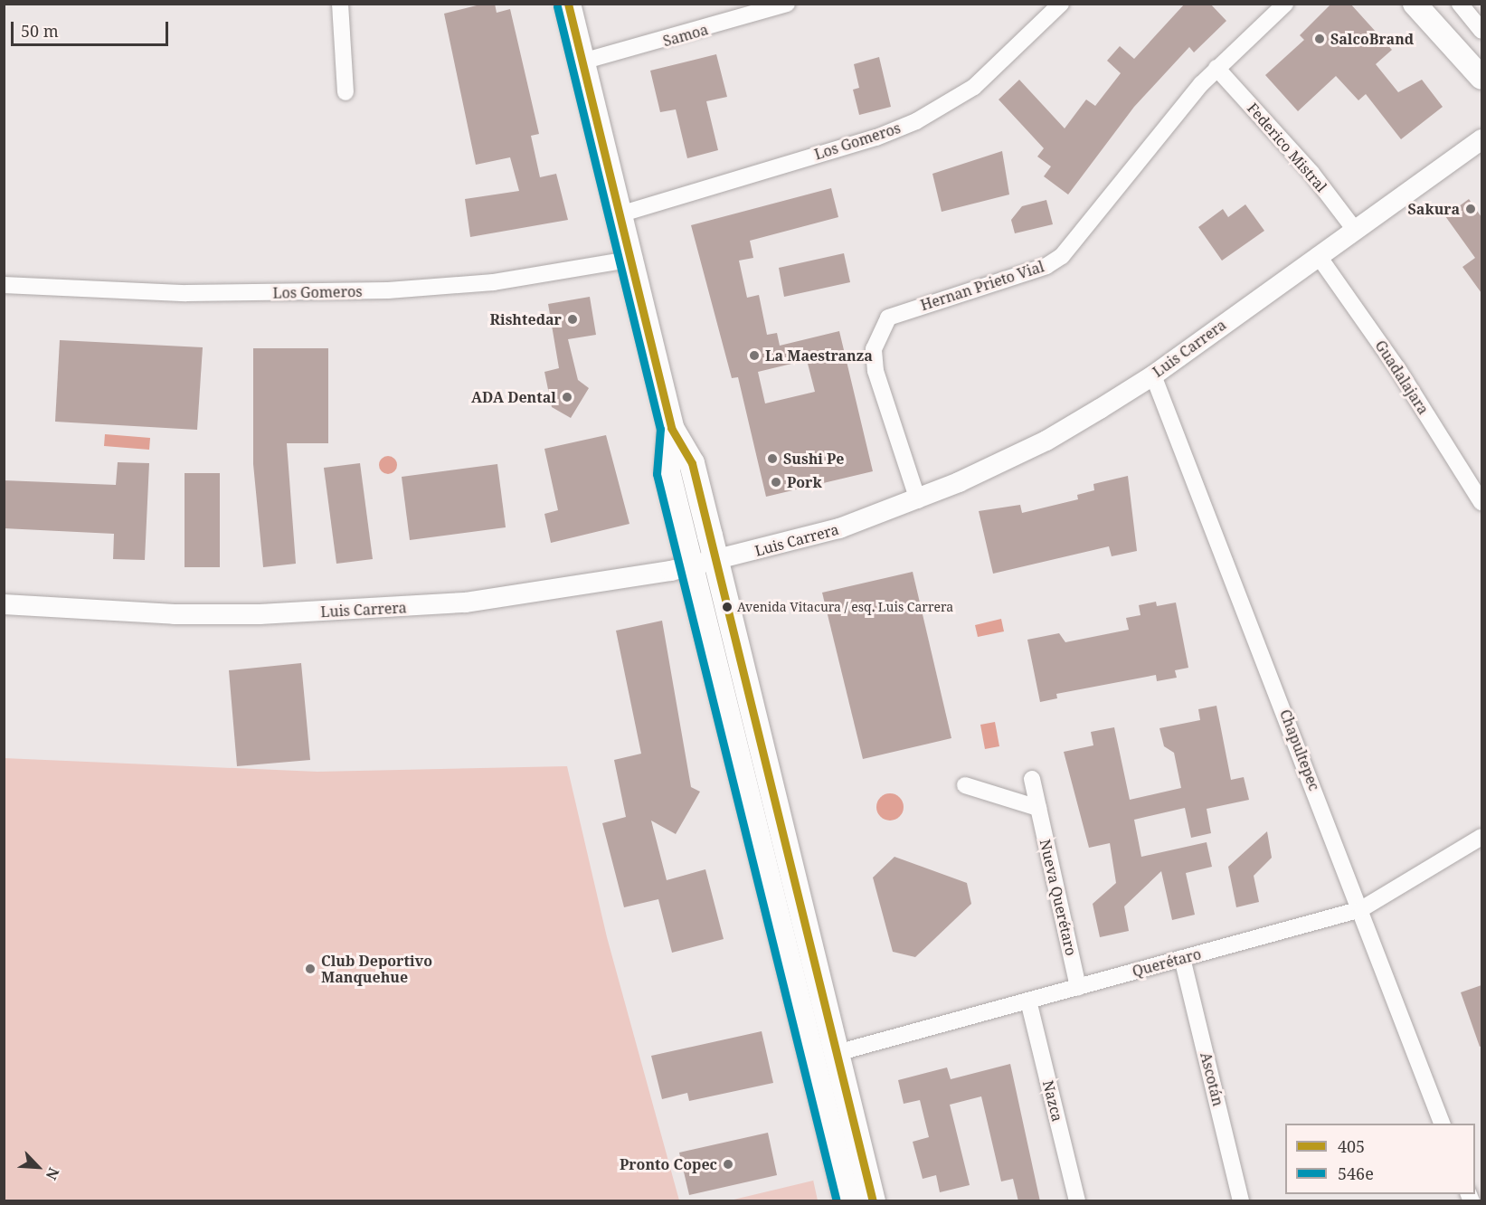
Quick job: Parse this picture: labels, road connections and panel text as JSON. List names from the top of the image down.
{
  "streets": {
    "street": [
      "Samoa",
      "Los Gomeros",
      "Federico Mistral",
      "Hernan Prieto Vial",
      "Luis Carrera",
      "Guadalajara",
      "Chapultepec",
      "Nueva Querétaro",
      "Querétaro",
      "Ascotán",
      "Nazca"
    ]
  },
  "crossings": [
    ["Federico Mistral", "Hernan Prieto Vial"],
    ["Federico Mistral", "Luis Carrera"],
    ["Hernan Prieto Vial", "Luis Carrera"],
    ["Luis Carrera", "Guadalajara"],
    ["Luis Carrera", "Chapultepec"],
    ["Chapultepec", "Querétaro"],
    ["Nueva Querétaro", "Querétaro"],
    ["Querétaro", "Ascotán"],
    ["Querétaro", "Nazca"]
  ],
  "places": [
    "SalcoBrand",
    "Sakura",
    "Rishtedar",
    "La Maestranza",
    "ADA Dental",
    "Sushi Pe",
    "Pork",
    "Avenida Vitacura / esq. Luis Carrera",
    "Club Deportivo Manquehue",
    "Pronto Copec"
  ],
  "lines": ["transit line 405", "transit line 546e"],
  "legend": ["405", "546e"],
  "scale_bar": "50 m",
  "north": "bottom right"
}
